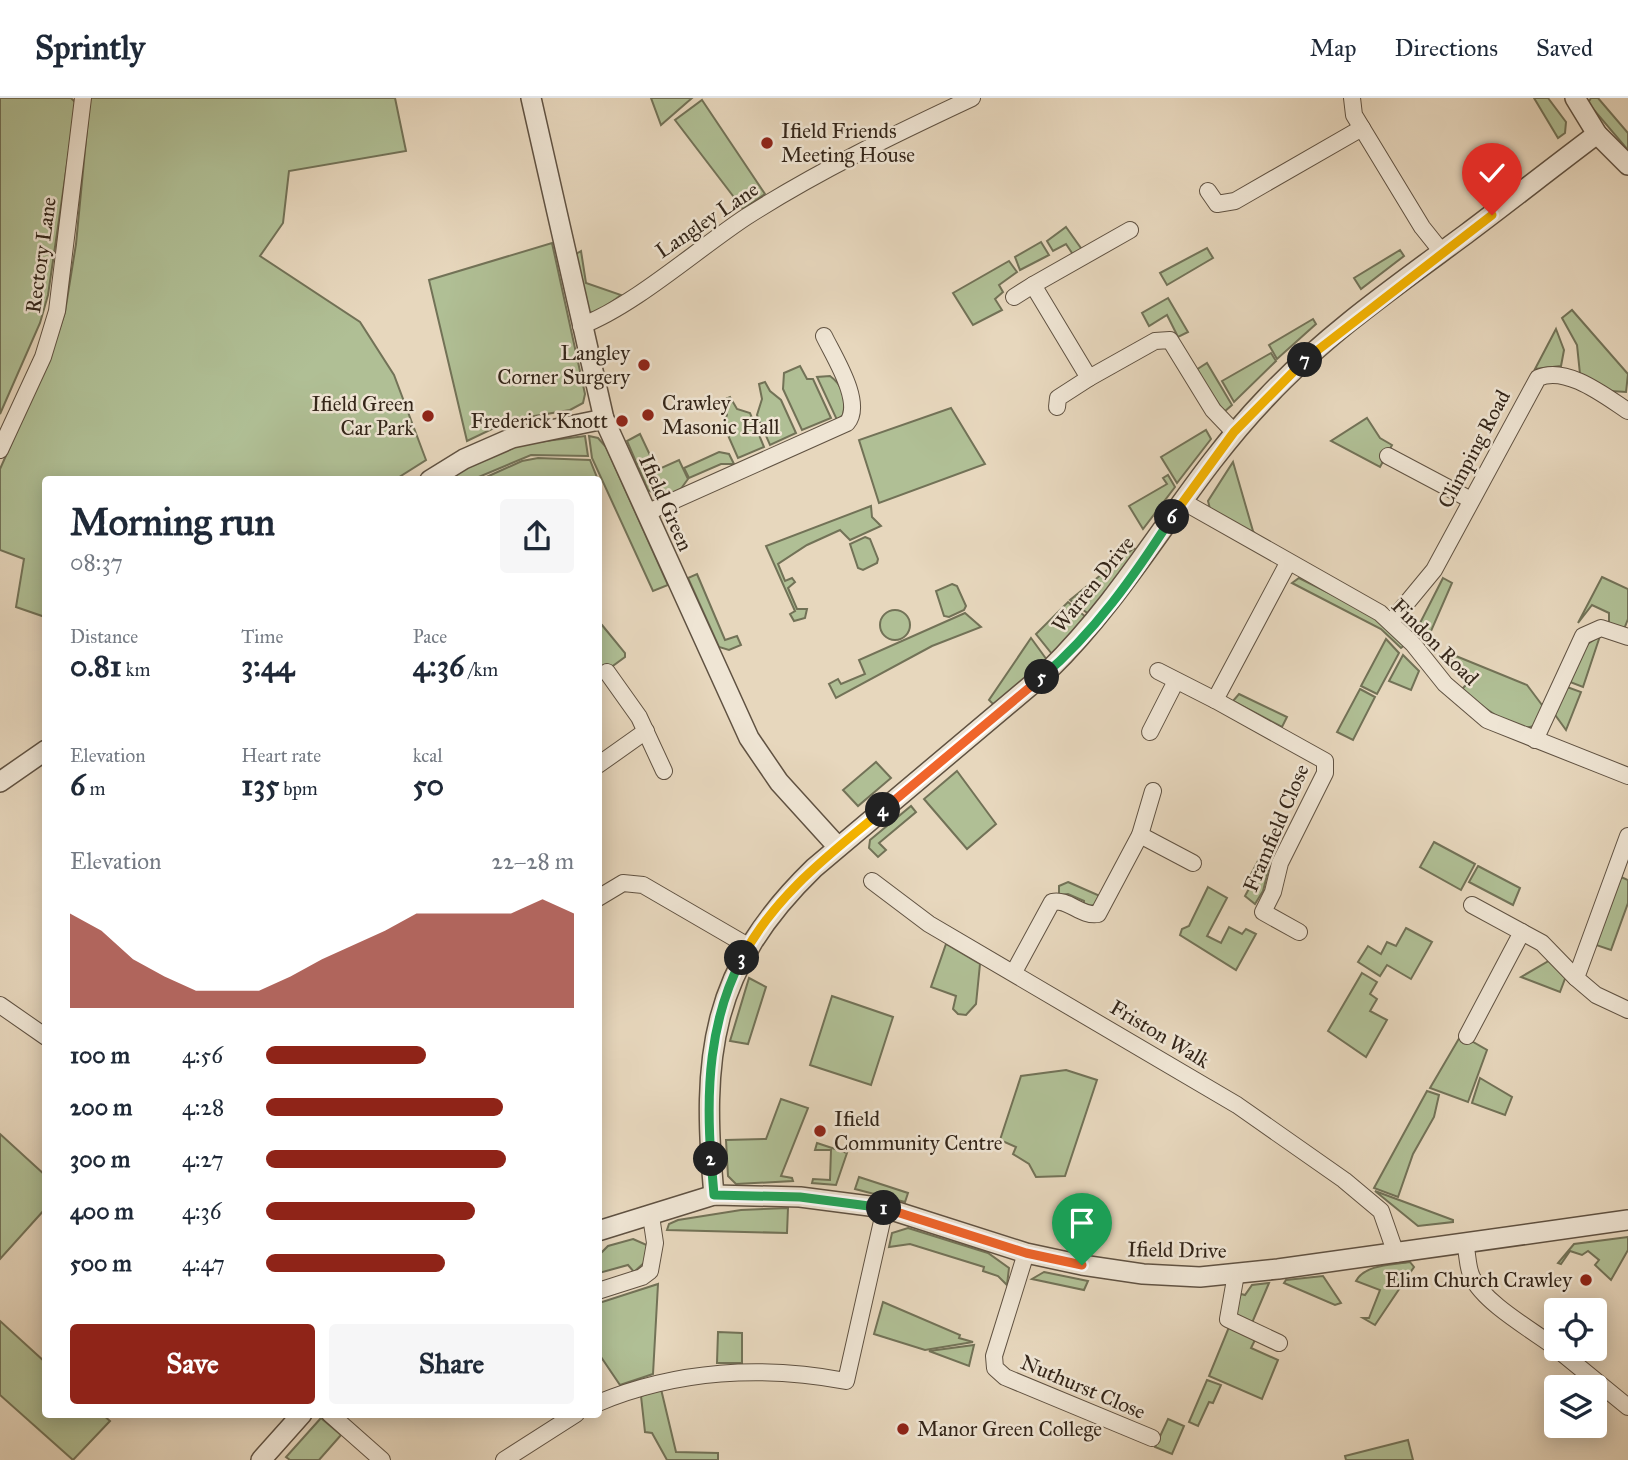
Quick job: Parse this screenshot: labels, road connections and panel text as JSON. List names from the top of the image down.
{
  "streets": {
    "street": [
      "Langley Lane",
      "Rectory Lane",
      "Climping Road",
      "Ifield Green",
      "Warren Drive",
      "Findon Road",
      "Framfield Close",
      "Friston Walk",
      "Ifield Drive",
      "Nuthurst Close"
    ]
  },
  "crossings": [
    ["Langley Lane", "Ifield Green"],
    ["Climping Road", "Findon Road"],
    ["Ifield Green", "Warren Drive"],
    ["Warren Drive", "Findon Road"],
    ["Warren Drive", "Ifield Drive"],
    ["Friston Walk", "Ifield Drive"],
    ["Ifield Drive", "Nuthurst Close"]
  ],
  "places": [
    "Ifield Friends Meeting House",
    "Langley Corner Surgery",
    "Crawley Masonic Hall",
    "Ifield Green Car Park",
    "Frederick Knott",
    "Ifield Community Centre",
    "Elim Church Crawley",
    "Manor Green College"
  ],
  "page": {
    "header": "Sprintly",
    "nav": ["Map", "Directions", "Saved"],
    "pins": [
      "7",
      "6",
      "5",
      "4",
      "3",
      "2",
      "1"
    ],
    "heading": ["Morning run", "08:37"],
    "stats": [
      ["Distance", "0.81 km"],
      ["Time", "3:44"],
      ["Pace", "4:36 /km"],
      ["Elevation", "6 m"],
      ["Heart rate", "135 bpm"],
      ["kcal", "50"]
    ],
    "chart": ["Elevation", "22–28 m"],
    "list": [
      {
        "name": "100 m",
        "note": "4:56"
      },
      {
        "name": "200 m",
        "note": "4:28"
      },
      {
        "name": "300 m",
        "note": "4:27"
      },
      {
        "name": "400 m",
        "note": "4:36"
      },
      {
        "name": "500 m",
        "note": "4:47"
      }
    ],
    "buttons": ["Save", "Share"]
  }
}
